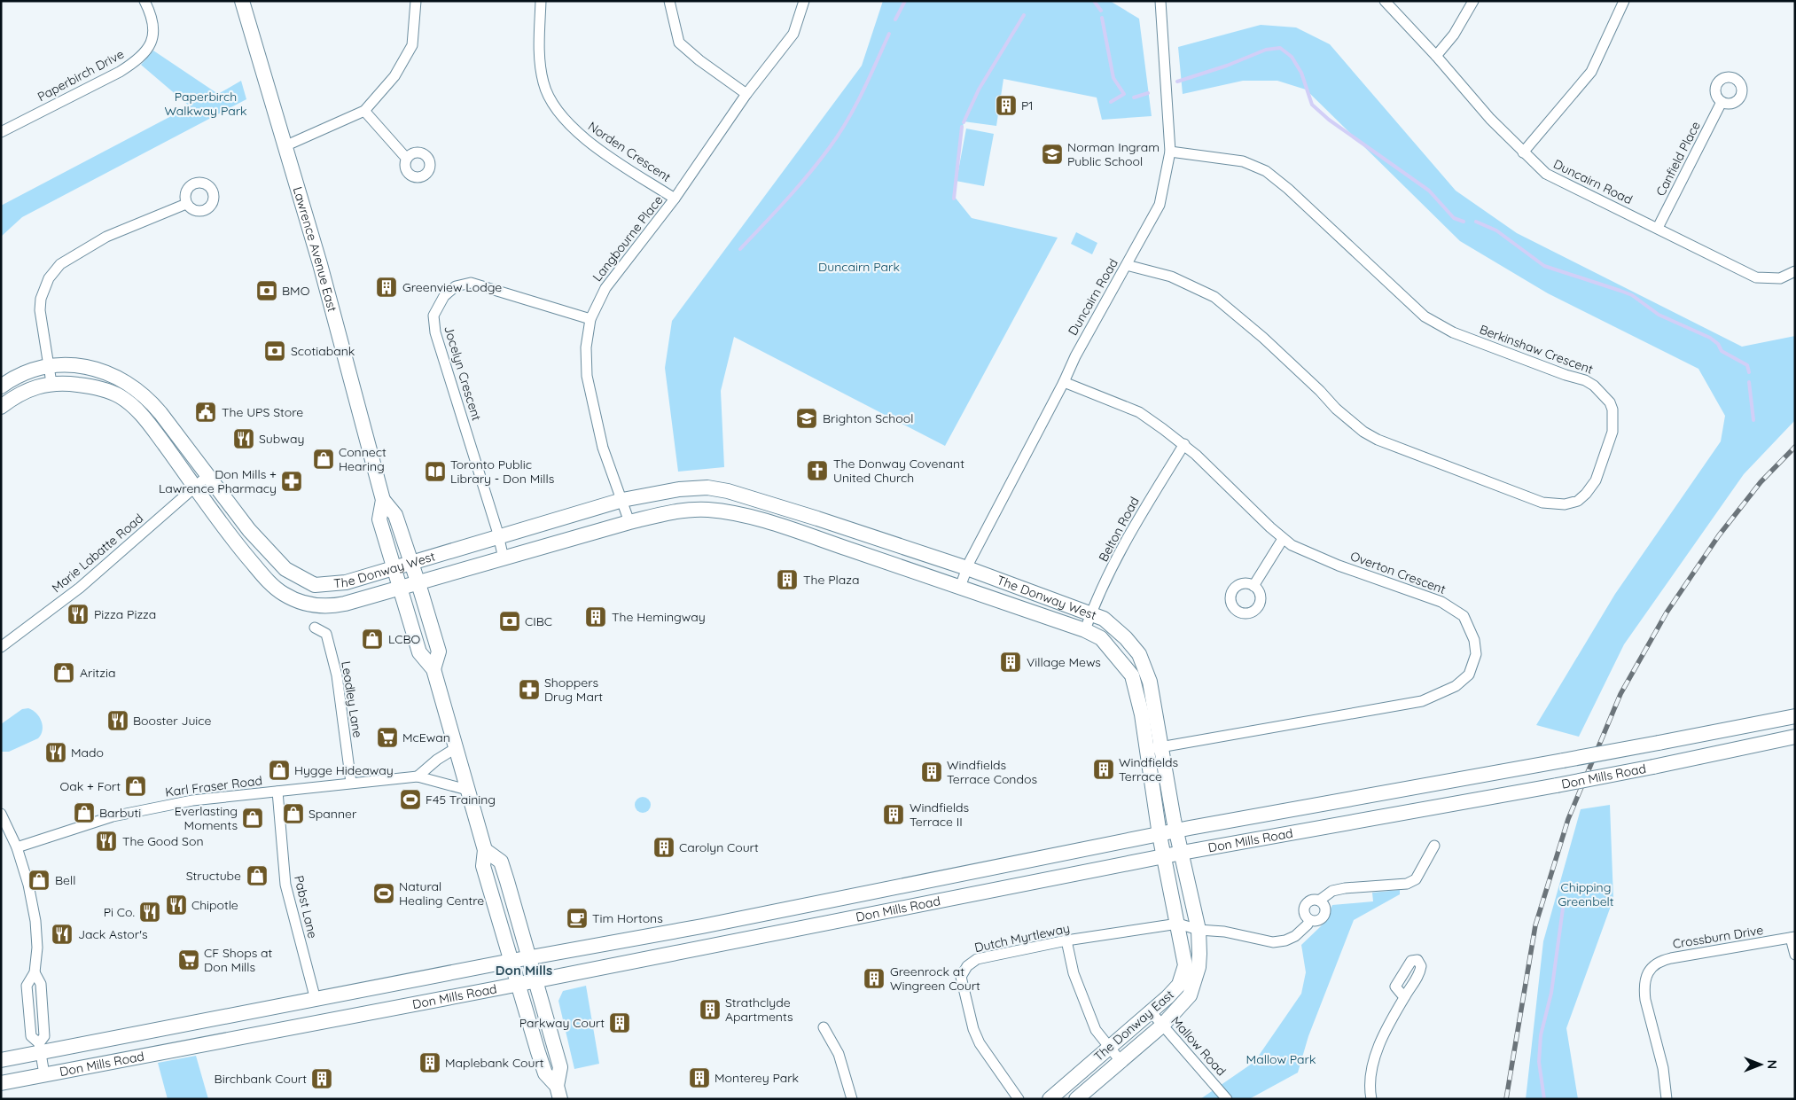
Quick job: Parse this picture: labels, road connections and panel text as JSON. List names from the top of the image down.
{
  "streets": {
    "main road": [
      "Lawrence Avenue East",
      "The Donway West",
      "Don Mills Road",
      "The Donway East"
    ],
    "street": [
      "Paperbirch Drive",
      "Norden Crescent",
      "Canfield Place",
      "Duncairn Road",
      "Langbourne Place",
      "Berkinshaw Crescent",
      "Jocelyn Crescent",
      "Belton Road",
      "Marie Labatte Road",
      "Overton Crescent",
      "Leadley Lane",
      "Karl Fraser Road",
      "Pabst Lane",
      "Crossburn Drive",
      "Dutch Myrtleway",
      "Mallow Road"
    ]
  },
  "crossings": [
    ["Norden Crescent", "Langbourne Place"],
    ["Canfield Place", "Duncairn Road"],
    ["Duncairn Road", "Berkinshaw Crescent"],
    ["Duncairn Road", "The Donway West"],
    ["Duncairn Road", "Overton Crescent"],
    ["Langbourne Place", "Jocelyn Crescent"],
    ["Langbourne Place", "The Donway West"],
    ["Lawrence Avenue East", "The Donway West"],
    ["Lawrence Avenue East", "Don Mills Road"],
    ["Lawrence Avenue East", "Karl Fraser Road"],
    ["Jocelyn Crescent", "The Donway West"],
    ["Belton Road", "The Donway West"],
    ["Belton Road", "Overton Crescent"],
    ["Marie Labatte Road", "The Donway West"],
    ["The Donway West", "Overton Crescent"],
    ["The Donway West", "Don Mills Road"],
    ["The Donway West", "The Donway East"],
    ["Leadley Lane", "Karl Fraser Road"],
    ["Don Mills Road", "Pabst Lane"],
    ["Don Mills Road", "The Donway East"],
    ["Karl Fraser Road", "Pabst Lane"],
    ["Dutch Myrtleway", "The Donway East"],
    ["The Donway East", "Mallow Road"]
  ],
  "districts": ["Don Mills"],
  "parks": [
    "Paperbirch Walkway Park",
    "Duncairn Park",
    "Chipping Greenbelt",
    "Mallow Park"
  ],
  "places": {
    "building": [
      "P1",
      "Greenview Lodge",
      "The Plaza",
      "The Hemingway",
      "Village Mews",
      "Windfields Terrace",
      "Windfields Terrace Condos",
      "Windfields Terrace II",
      "Carolyn Court",
      "Greenrock at Wingreen Court",
      "Strathclyde Apartments",
      "Parkway Court",
      "Maplebank Court",
      "Monterey Park",
      "Birchbank Court"
    ],
    "school or university": ["Norman Ingram Public School", "Brighton School"],
    "bank": ["BMO", "Scotiabank", "CIBC"],
    "public building": ["The UPS Store"],
    "restaurant": [
      "Subway",
      "Pizza Pizza",
      "Booster Juice",
      "Mado",
      "The Good Son",
      "Chipotle",
      "Pi Co.",
      "Jack Astor's"
    ],
    "shop": [
      "Connect Hearing",
      "LCBO",
      "Aritzia",
      "Hygge Hideaway",
      "Oak + Fort",
      "Barbuti",
      "Spanner",
      "Everlasting Moments",
      "Structube",
      "Bell"
    ],
    "church": ["The Donway Covenant United Church"],
    "library": ["Toronto Public Library - Don Mills"],
    "pharmacy": ["Don Mills + Lawrence Pharmacy", "Shoppers Drug Mart"],
    "supermarket": ["McEwan", "CF Shops at Don Mills"],
    "sports": ["F45 Training", "Natural Healing Centre"],
    "cafe": ["Tim Hortons"]
  },
  "north": "right"
}
